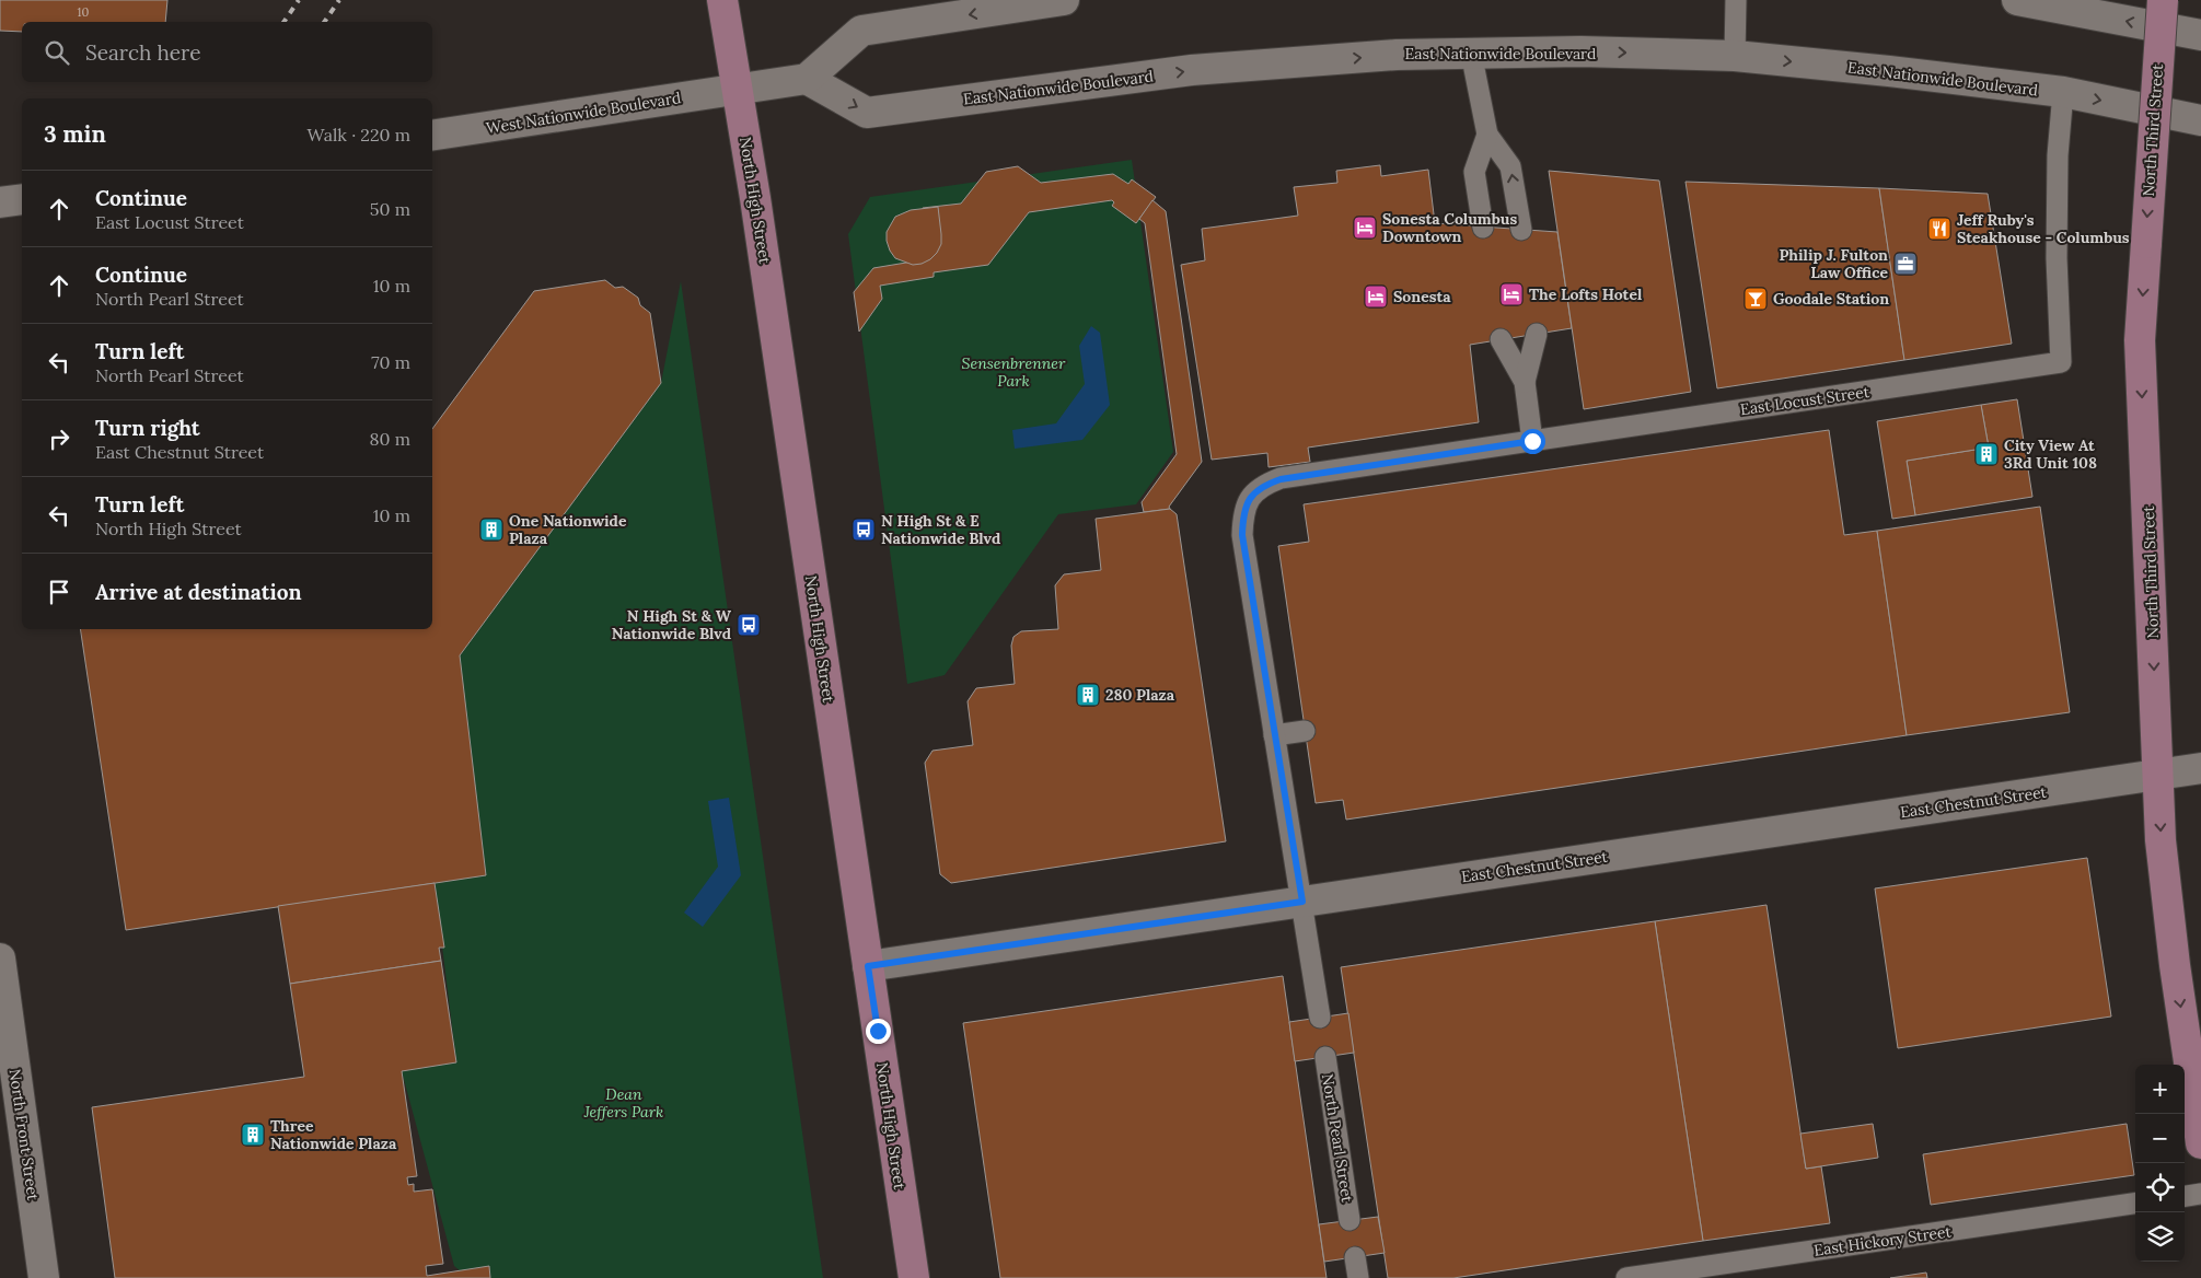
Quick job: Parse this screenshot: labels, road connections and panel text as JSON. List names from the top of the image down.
{
  "streets": {
    "main road": ["North Third Street", "North High Street"],
    "street": [
      "East Nationwide Boulevard",
      "West Nationwide Boulevard",
      "East Chestnut Street",
      "North Front Street"
    ],
    "lane": ["East Locust Street", "North Pearl Street", "East Hickory Street"]
  },
  "crossings": [
    ["East Nationwide Boulevard", "East Locust Street"],
    ["West Nationwide Boulevard", "North High Street"],
    ["North Third Street", "East Chestnut Street"],
    ["North High Street", "East Chestnut Street"]
  ],
  "one_way": ["North Third Street"],
  "parks": ["Sensenbrenner Park", "Dean Jeffers Park"],
  "places": {
    "hotel": ["Sonesta Columbus Downtown", "The Lofts Hotel", "Sonesta"],
    "restaurant": ["Jeff Ruby's Steakhouse - Columbus"],
    "office": ["Philip J. Fulton Law Office"],
    "bar": ["Goodale Station"],
    "building": [
      "City View At 3Rd Unit 108",
      "One Nationwide Plaza",
      "280 Plaza",
      "Three Nationwide Plaza"
    ],
    "bus stop": ["N High St & E Nationwide Blvd", "N High St & W Nationwide Blvd"]
  },
  "house_numbers": ["10"],
  "page": {
    "search": "Search here",
    "heading": ["3 min", "Walk · 220 m"],
    "list": [
      ["Continue", "East Locust Street", "50 m"],
      ["Continue", "North Pearl Street", "10 m"],
      ["Turn left", "North Pearl Street", "70 m"],
      ["Turn right", "East Chestnut Street", "80 m"],
      ["Turn left", "North High Street", "10 m"],
      "Arrive at destination"
    ],
    "map_buttons": ["+", "−"]
  }
}
